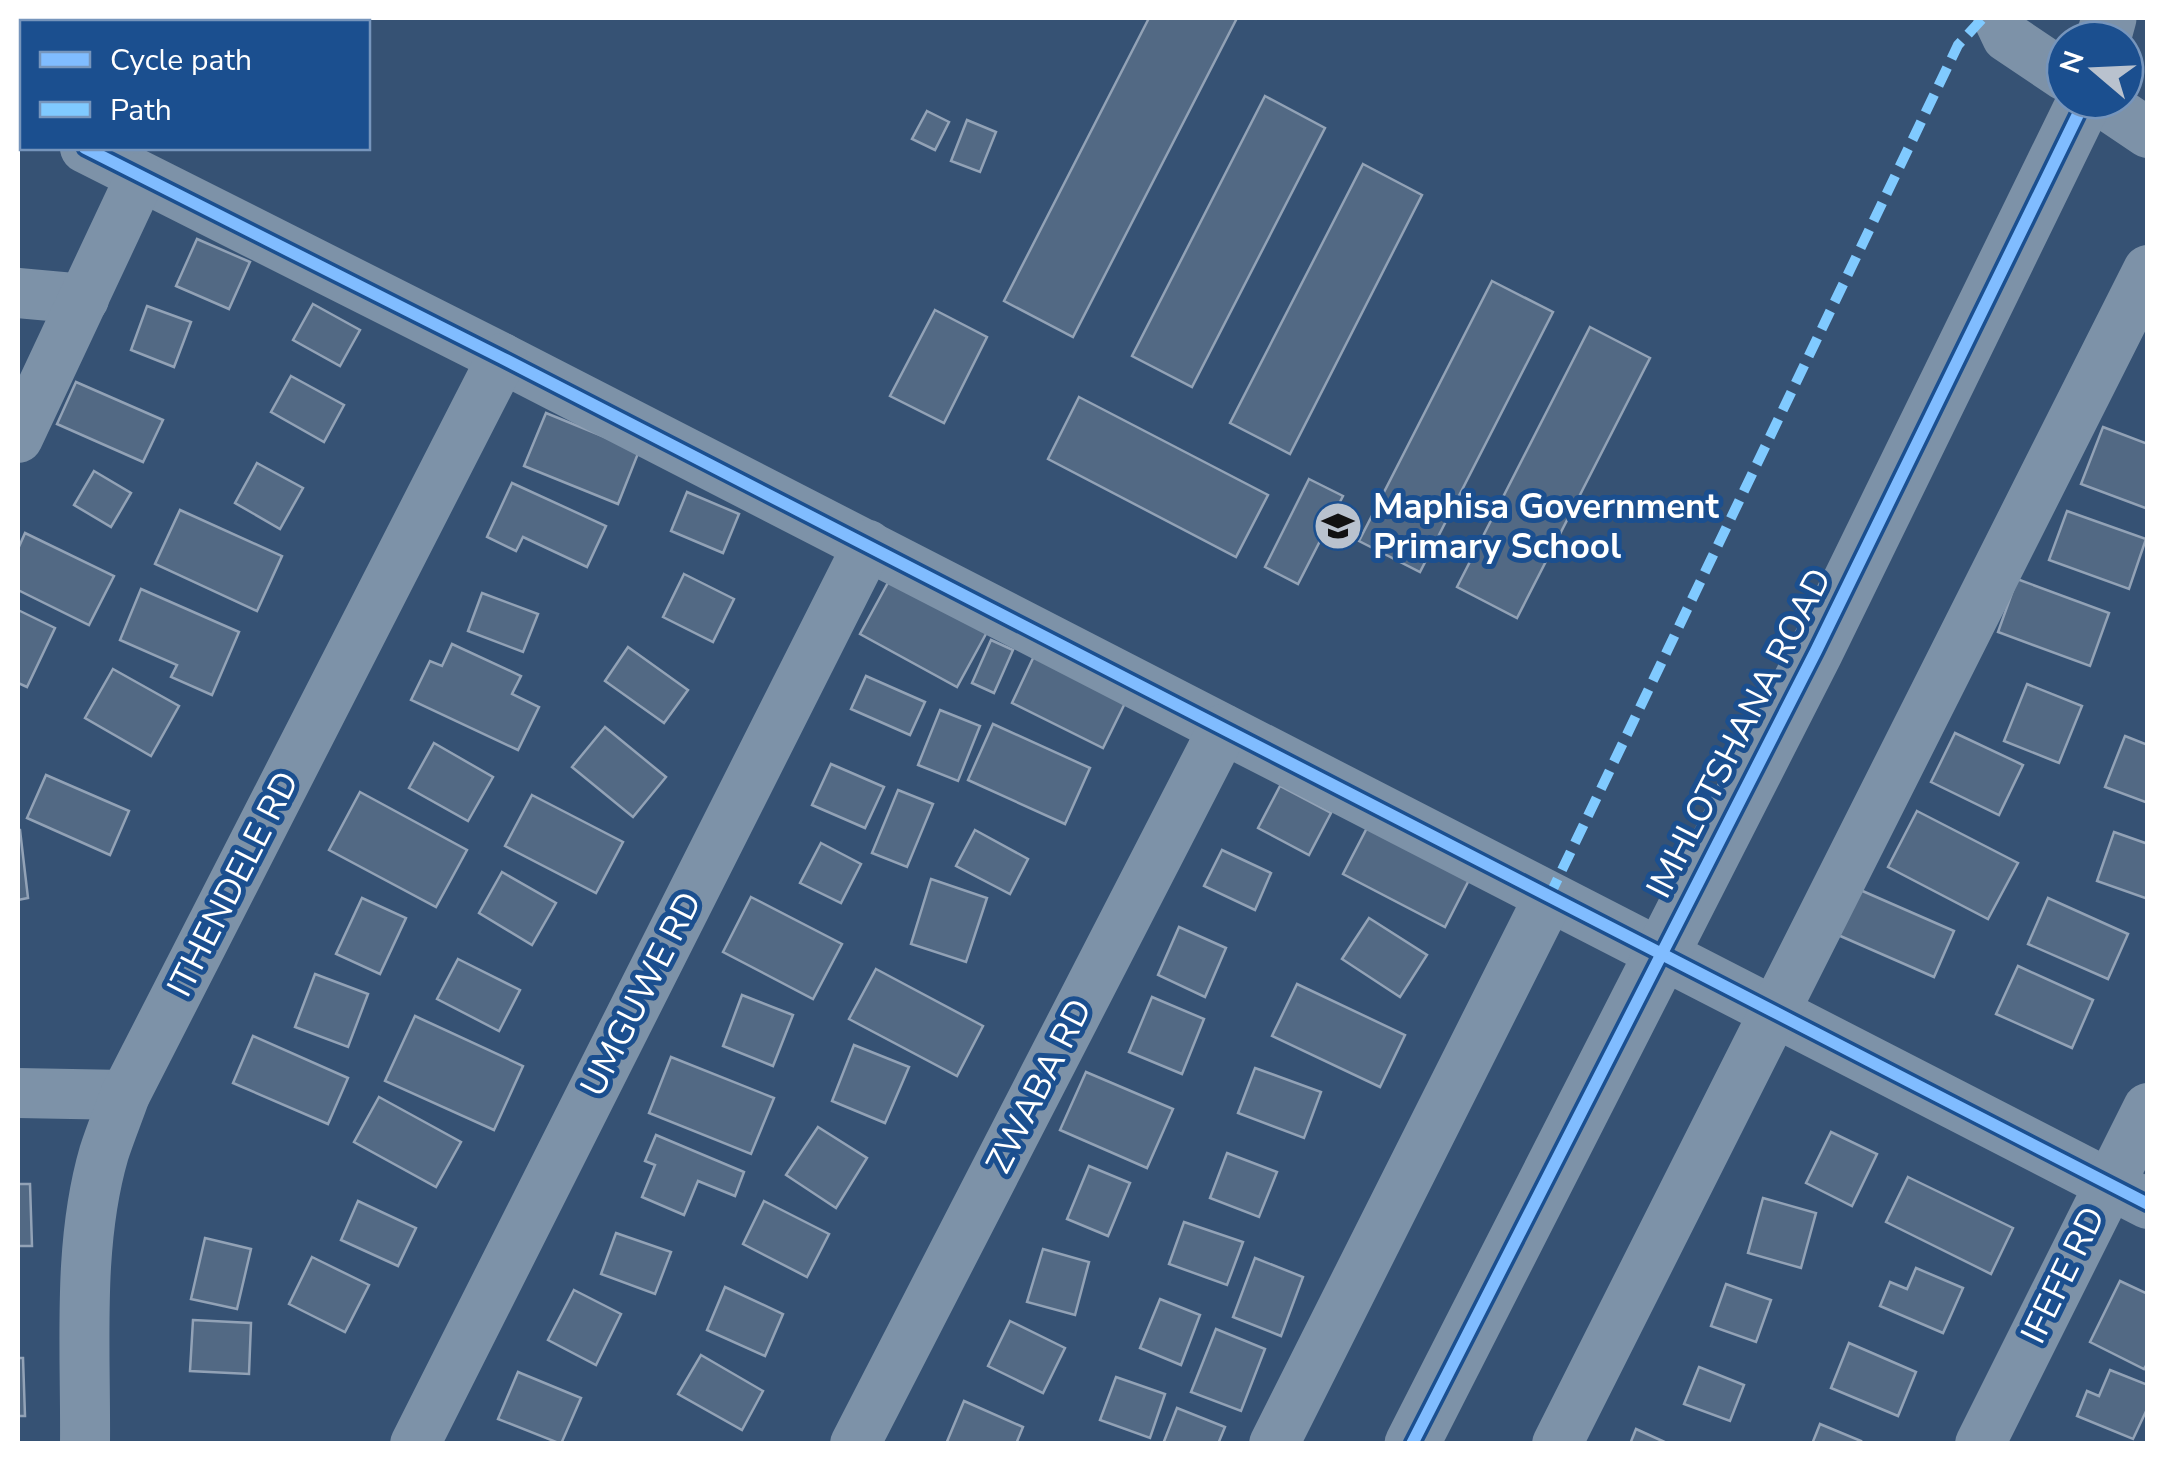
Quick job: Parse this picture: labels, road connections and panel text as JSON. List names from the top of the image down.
{
  "streets": {
    "street": [
      "IMHLOTSHANA ROAD",
      "ITHENDELE RD",
      "UMGUWE RD",
      "ZWABA RD",
      "IFEFE RD"
    ]
  },
  "places": {
    "school or university": ["Maphisa Government Primary School"]
  },
  "legend": ["Cycle path", "Path"],
  "north": "left"
}
